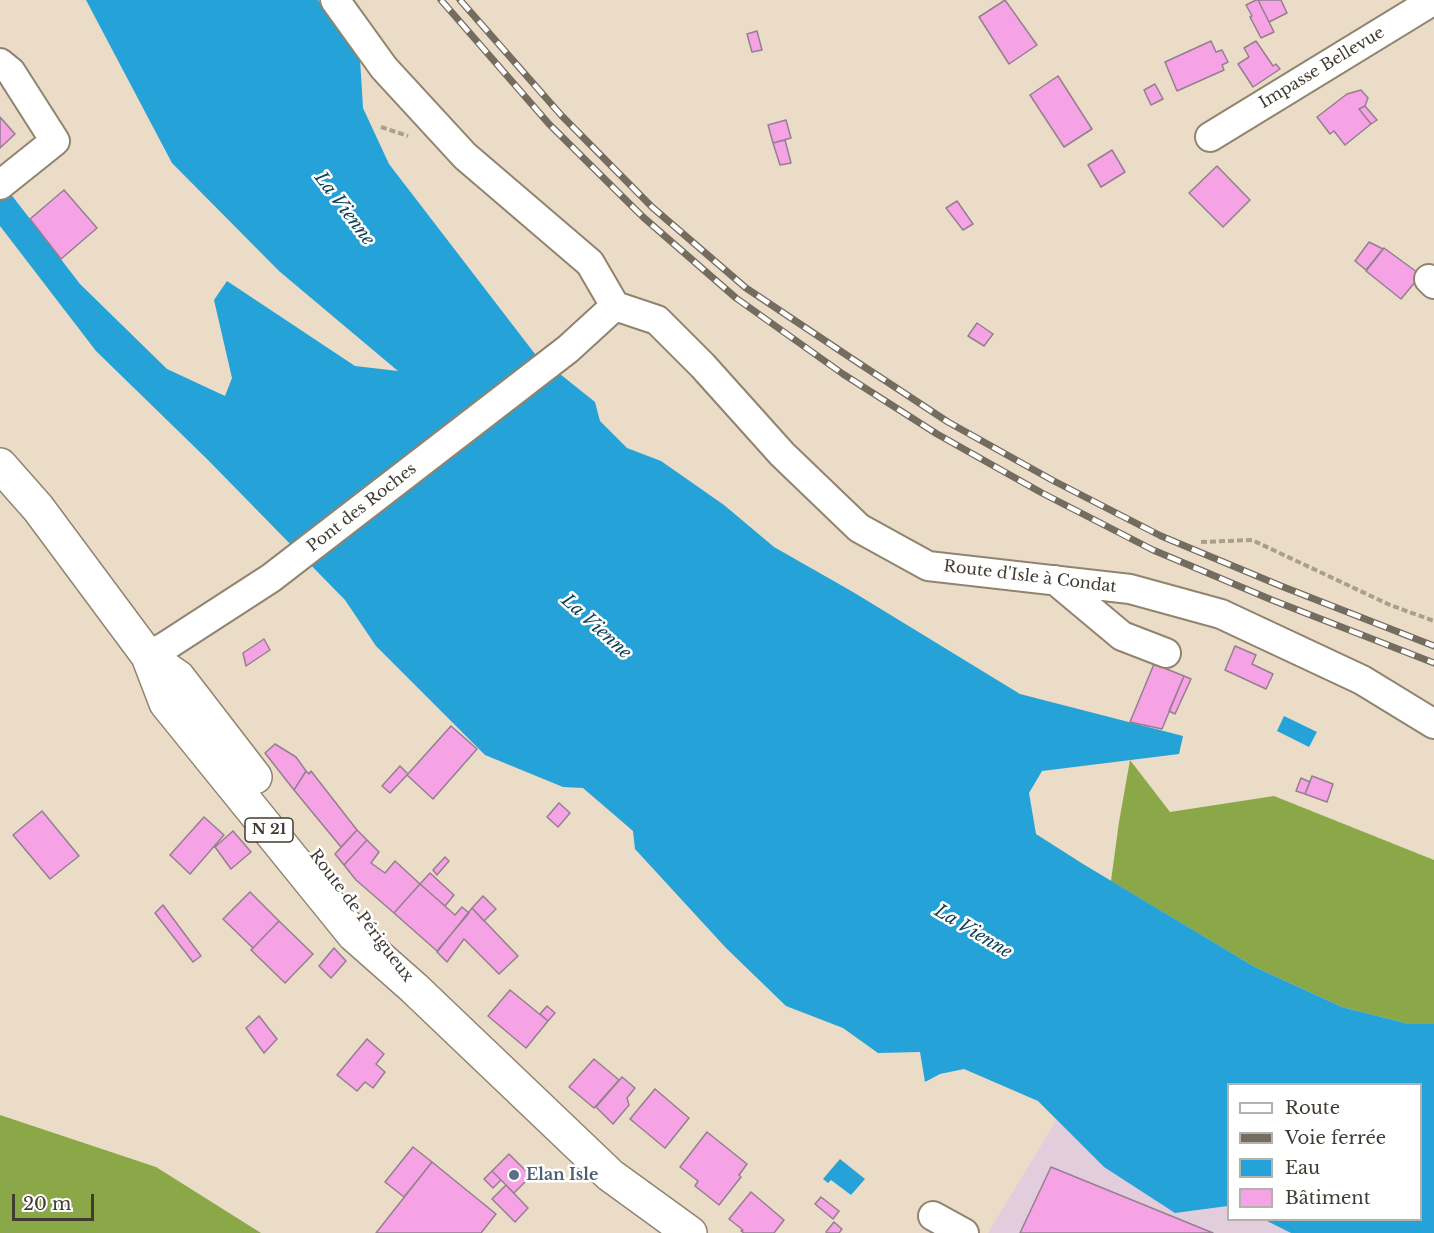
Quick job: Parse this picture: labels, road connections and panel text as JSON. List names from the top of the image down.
{
  "streets": {
    "main road": ["N 21", "Route de Périgueux"],
    "street": ["Impasse Bellevue", "Pont des Roches", "Route d'Isle à Condat"]
  },
  "crossings": [
    ["Pont des Roches", "Route d'Isle à Condat"],
    ["Pont des Roches", "N 21"],
    ["Pont des Roches", "Route de Périgueux"],
    ["N 21", "Route de Périgueux"]
  ],
  "water": ["La Vienne"],
  "places": ["Elan Isle"],
  "legend": [
    "Route",
    "Voie ferrée",
    "Eau",
    "Bâtiment"
  ],
  "scale_bar": "20 m"
}
